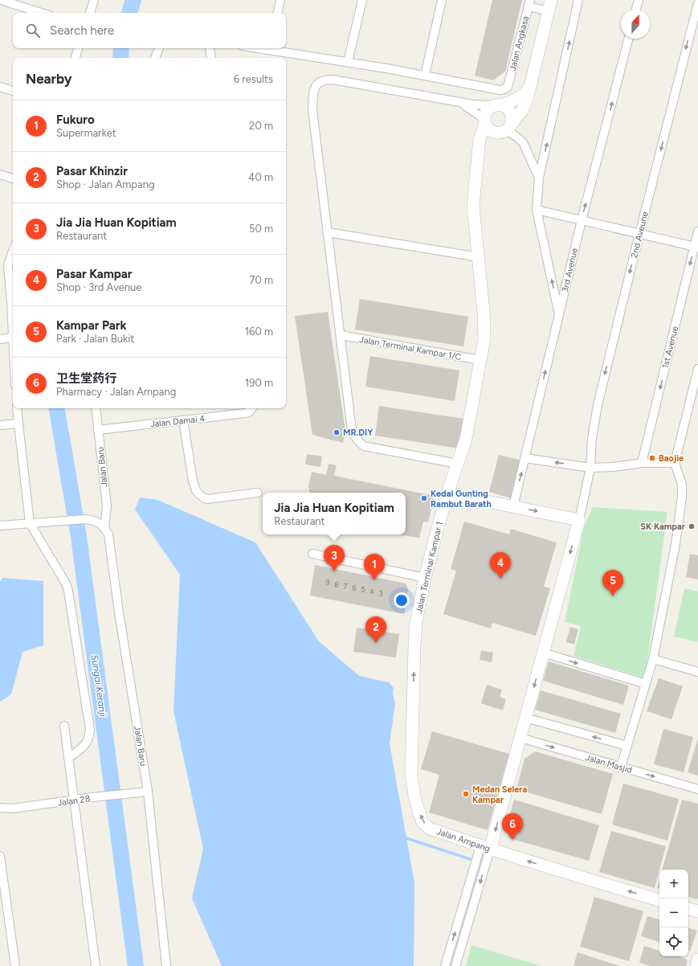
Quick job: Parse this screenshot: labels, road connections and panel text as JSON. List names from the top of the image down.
{
  "streets": {
    "street": [
      "Jalan Angkasa",
      "2nd Aveune",
      "3rd Avenue",
      "1st Avenue",
      "Jalan Terminal Kampar 1/C",
      "Jalan Damai 4",
      "Jalan Baru",
      "Jalan Terminal Kampar 1",
      "Jalan Masjid",
      "Jalan 28",
      "Jalan Ampang"
    ]
  },
  "crossings": [
    ["Jalan Terminal Kampar 1/C", "Jalan Terminal Kampar 1"],
    ["Jalan Damai 4", "Jalan Baru"],
    ["Jalan Baru", "Jalan 28"],
    ["Jalan Terminal Kampar 1", "Jalan Ampang"]
  ],
  "one_way": ["2nd Aveune", "Jalan Ampang"],
  "water": ["Sungai Keranji"],
  "places": [
    "MR.DIY",
    "Baojie",
    "Kedai Gunting Rambut Barath",
    "SK Kampar",
    "Medan Selera Kampar"
  ],
  "house_numbers": [
    "9",
    "8",
    "7",
    "6",
    "5",
    "4",
    "3"
  ],
  "north": "top",
  "page": {
    "search": "Search here",
    "heading": ["Nearby", "6 results"],
    "list": [
      {
        "mark": "1",
        "name": "Fukuro",
        "note": "Supermarket",
        "value": "20 m"
      },
      {
        "mark": "2",
        "name": "Pasar Khinzir",
        "note": "Shop · Jalan Ampang",
        "value": "40 m"
      },
      {
        "mark": "3",
        "name": "Jia Jia Huan Kopitiam",
        "note": "Restaurant",
        "value": "50 m"
      },
      {
        "mark": "4",
        "name": "Pasar Kampar",
        "note": "Shop · 3rd Avenue",
        "value": "70 m"
      },
      {
        "mark": "5",
        "name": "Kampar Park",
        "note": "Park · Jalan Bukit",
        "value": "160 m"
      },
      {
        "mark": "6",
        "name": "卫生堂药行",
        "note": "Pharmacy · Jalan Ampang",
        "value": "190 m"
      }
    ],
    "popup": ["Jia Jia Huan Kopitiam", "Restaurant"],
    "pins": [
      "3",
      "4",
      "1",
      "5",
      "2",
      "6"
    ],
    "map_buttons": ["+", "−"]
  }
}
